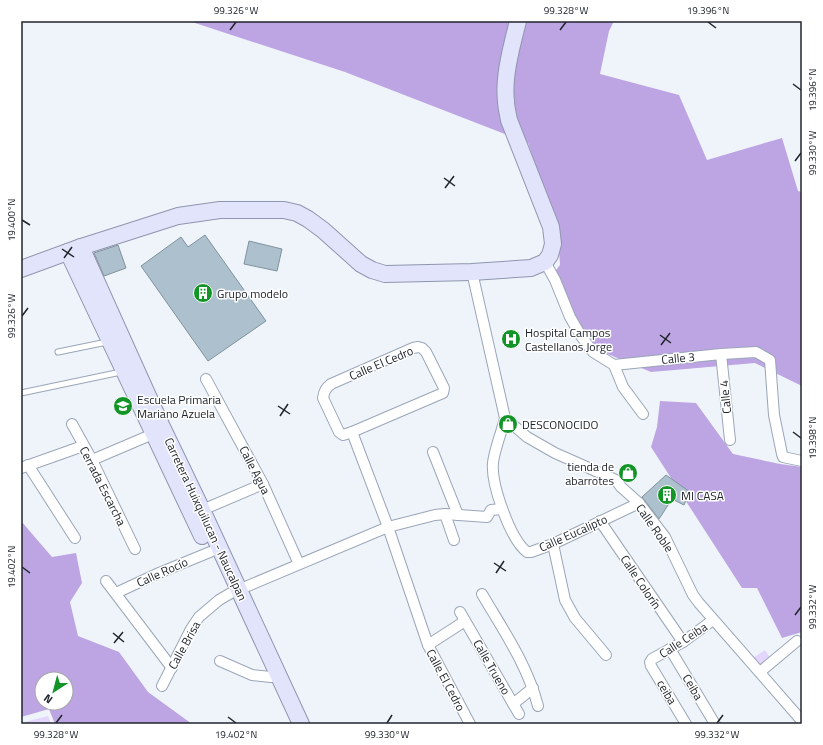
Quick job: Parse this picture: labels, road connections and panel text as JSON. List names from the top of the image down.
{
  "streets": {
    "main road": ["Carretera Huixquilucan - Naucalpan"],
    "street": [
      "Calle 3",
      "Calle El Cedro",
      "Calle 4",
      "Calle Agua",
      "Cerrada Escarcha",
      "Calle Roble",
      "Calle Eucalipto",
      "Calle Rocío",
      "Calle Colorín",
      "Calle Ceiba",
      "Calle Brisa",
      "Calle Trueno",
      "Ceiba",
      "ceiba"
    ]
  },
  "crossings": [
    ["Calle 3", "Calle 4"],
    ["Calle El Cedro", "Calle Brisa"],
    ["Calle El Cedro", "Calle Trueno"],
    ["Calle Agua", "Calle Brisa"],
    ["Carretera Huixquilucan - Naucalpan", "Calle Rocío"],
    ["Carretera Huixquilucan - Naucalpan", "Calle Brisa"],
    ["Calle Roble", "Calle Eucalipto"],
    ["Calle Roble", "Calle Ceiba"],
    ["Calle Eucalipto", "Calle Colorín"],
    ["Calle Eucalipto", "Calle Brisa"],
    ["Calle Colorín", "Calle Ceiba"],
    ["Calle Ceiba", "Ceiba"],
    ["Calle Ceiba", "ceiba"]
  ],
  "places": {
    "building": ["Grupo modelo", "MI CASA"],
    "hospital": ["Hospital Campos Castellanos Jorge"],
    "school or university": ["Escuela Primaria Mariano Azuela"],
    "shop": ["DESCONOCIDO", "tienda de abarrotes"]
  },
  "north": "bottom left",
  "coordinates": [
    "99.326°W",
    "99.328°W",
    "19.396°N",
    "99.330°W",
    "19.400°N",
    "19.398°N",
    "19.402°N",
    "99.332°W"
  ]
}
